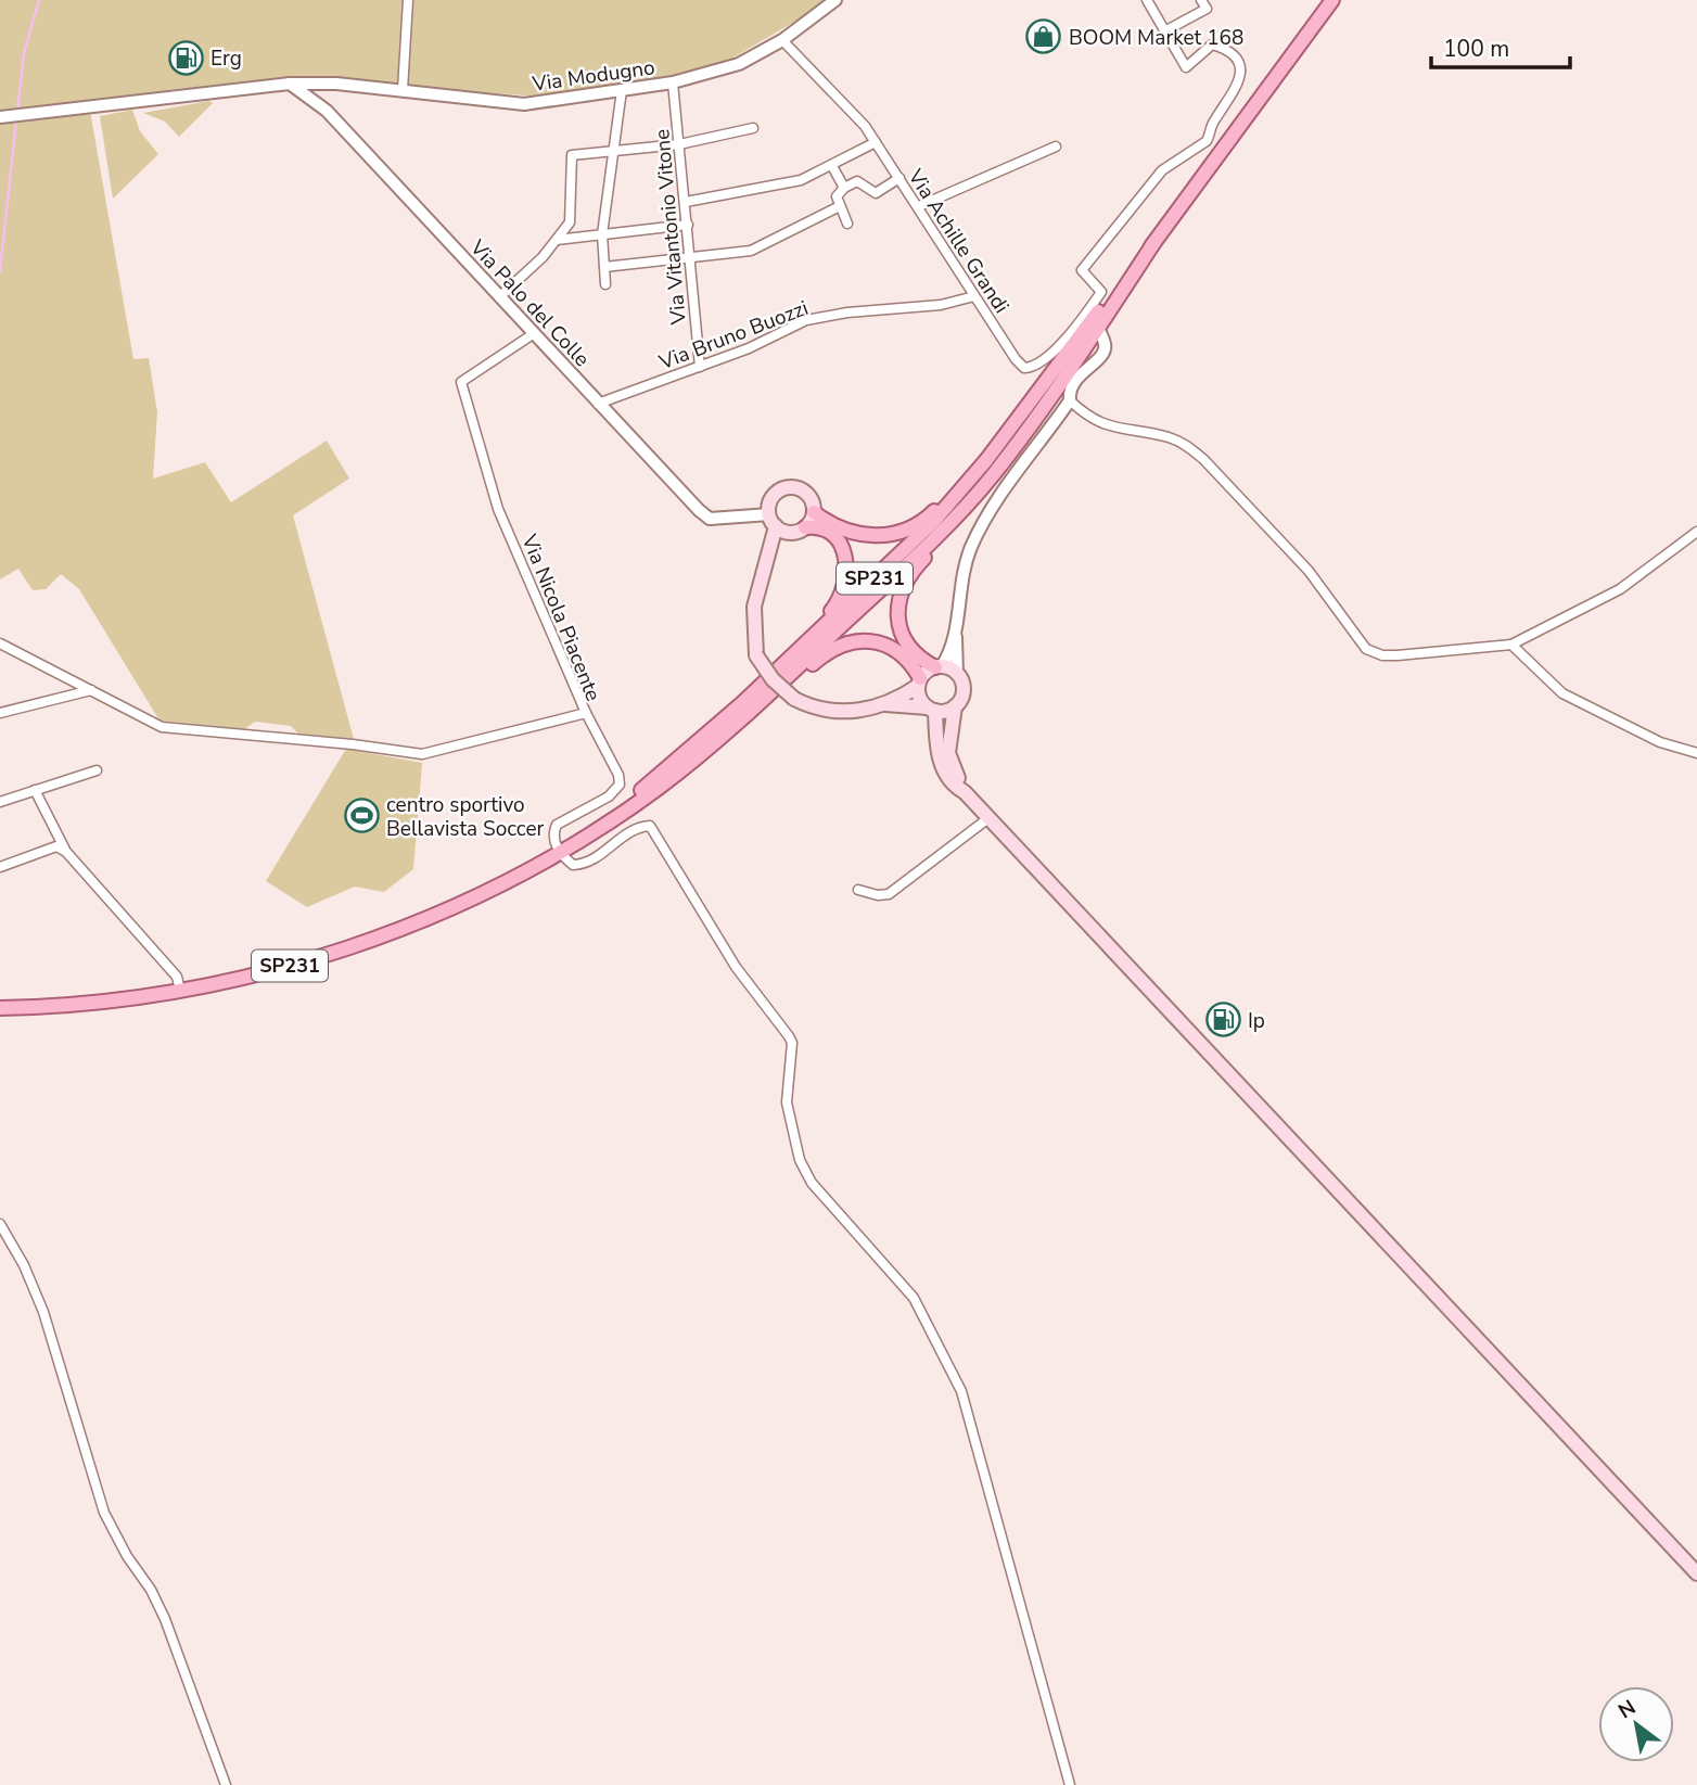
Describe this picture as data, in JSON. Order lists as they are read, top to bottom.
{
  "streets": {
    "main road": ["SP231"],
    "street": [
      "Via Modugno",
      "Via Vitantonio Vitone",
      "Via Achille Grandi",
      "Via Palo del Colle",
      "Via Bruno Buozzi",
      "Via Nicola Piacente"
    ]
  },
  "crossings": [
    ["Via Modugno", "Via Vitantonio Vitone"],
    ["Via Modugno", "Via Achille Grandi"],
    ["Via Modugno", "Via Palo del Colle"],
    ["Via Vitantonio Vitone", "Via Bruno Buozzi"],
    ["Via Achille Grandi", "Via Bruno Buozzi"],
    ["Via Palo del Colle", "Via Bruno Buozzi"],
    ["Via Palo del Colle", "Via Nicola Piacente"]
  ],
  "places": {
    "shop": ["BOOM Market 168"],
    "fuel station": ["Erg", "Ip"],
    "sports": ["centro sportivo Bellavista Soccer"]
  },
  "scale_bar": "100 m",
  "north": "top left"
}
